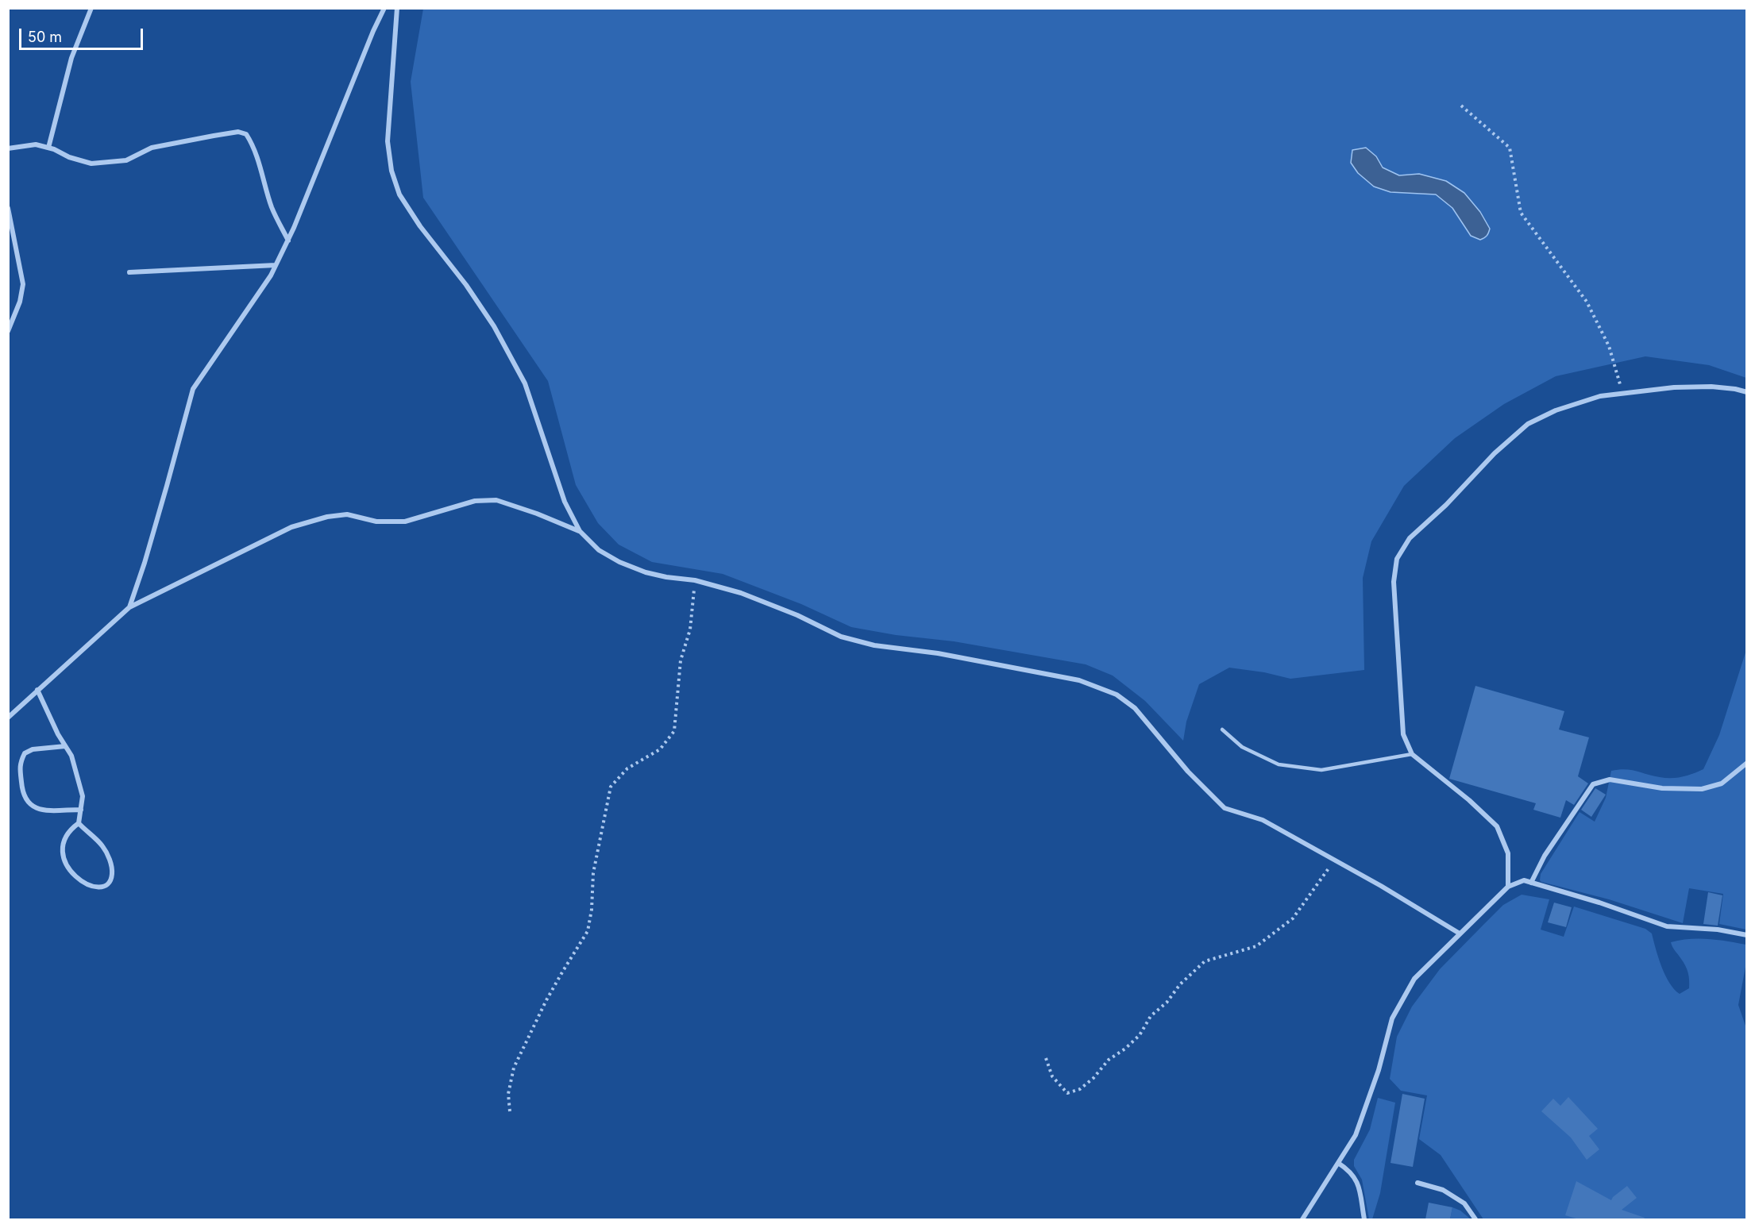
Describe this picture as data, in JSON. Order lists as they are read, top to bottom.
{
  "scale_bar": "50 m"
}
